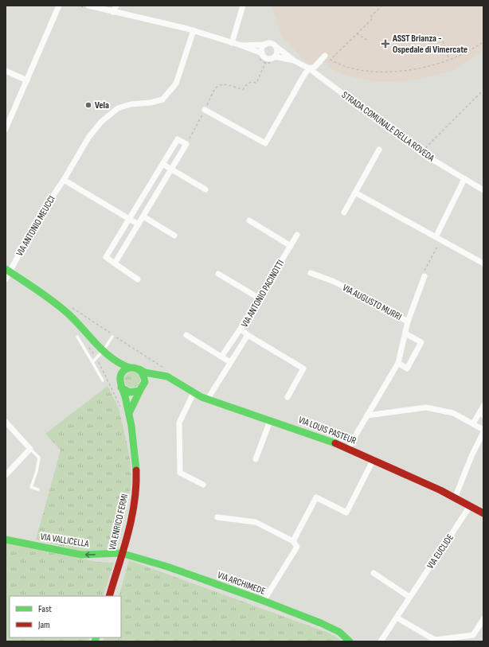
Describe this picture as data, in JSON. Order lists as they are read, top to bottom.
{
  "streets": {
    "street": [
      "STRADA COMUNALE DELLA ROVEDA",
      "VIA ANTONIO MEUCCI",
      "VIA ANTONIO PACINOTTI",
      "VIA AUGUSTO MURRI",
      "VIA LOUIS PASTEUR",
      "VIA ENRICO FERMI",
      "VIA VALLICELLA",
      "VIA EUCLIDE",
      "VIA ARCHIMEDE"
    ]
  },
  "crossings": [
    ["VIA ANTONIO PACINOTTI", "VIA LOUIS PASTEUR"],
    ["VIA AUGUSTO MURRI", "VIA LOUIS PASTEUR"],
    ["VIA LOUIS PASTEUR", "VIA ENRICO FERMI"],
    ["VIA LOUIS PASTEUR", "VIA EUCLIDE"],
    ["VIA ENRICO FERMI", "VIA VALLICELLA"],
    ["VIA ENRICO FERMI", "VIA ARCHIMEDE"],
    ["VIA VALLICELLA", "VIA ARCHIMEDE"]
  ],
  "one_way": ["VIA VALLICELLA"],
  "places": {
    "health": ["ASST Brianza - Ospedale di Vimercate"],
    "other": ["Vela"]
  },
  "legend": ["Fast", "Jam"]
}
